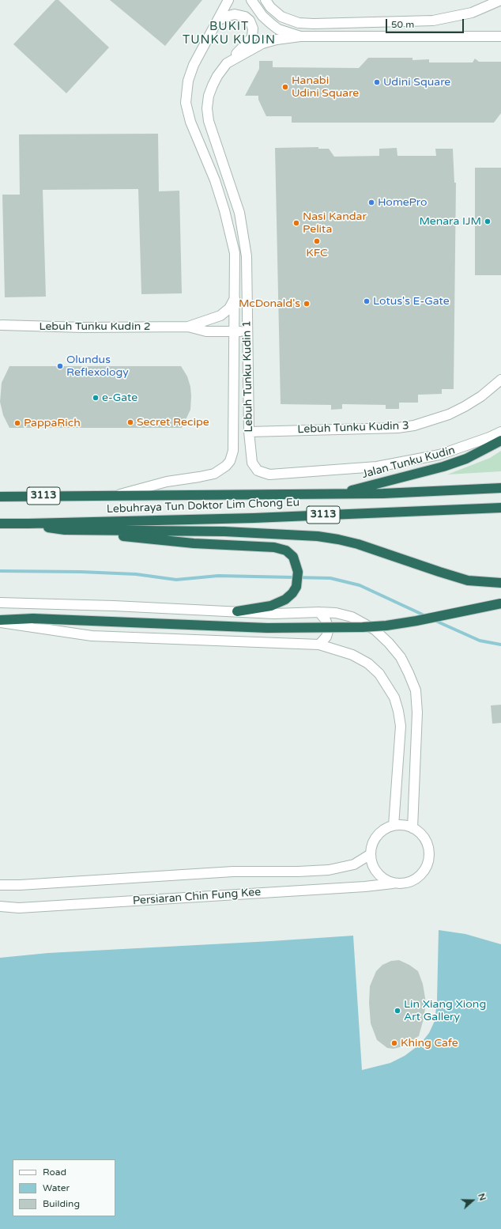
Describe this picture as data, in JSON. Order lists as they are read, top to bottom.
{
  "streets": {
    "highway": ["Jalan Tunku Kudin", "3113", "Lebuhraya Tun Doktor Lim Chong Eu"],
    "street": [
      "Lebuh Tunku Kudin 2",
      "Lebuh Tunku Kudin 1",
      "Lebuh Tunku Kudin 3",
      "Persiaran Chin Fung Kee"
    ]
  },
  "crossings": [
    ["Lebuh Tunku Kudin 2", "Lebuh Tunku Kudin 1"],
    ["Lebuh Tunku Kudin 1", "Lebuh Tunku Kudin 3"],
    ["Lebuh Tunku Kudin 1", "Lebuhraya Tun Doktor Lim Chong Eu"],
    ["Jalan Tunku Kudin", "Lebuhraya Tun Doktor Lim Chong Eu"]
  ],
  "districts": ["BUKIT TUNKU KUDIN"],
  "places": [
    "Udini Square",
    "Hanabi Udini Square",
    "HomePro",
    "Menara IJM",
    "Nasi Kandar Pelita",
    "KFC",
    "Lotus's E-Gate",
    "McDonald's",
    "Olundus Reflexology",
    "e-Gate",
    "Secret Recipe",
    "PappaRich",
    "Lin Xiang Xiong Art Gallery",
    "Khing Cafe"
  ],
  "legend": ["Road", "Water", "Building"],
  "scale_bar": "50 m",
  "north": "right"
}
